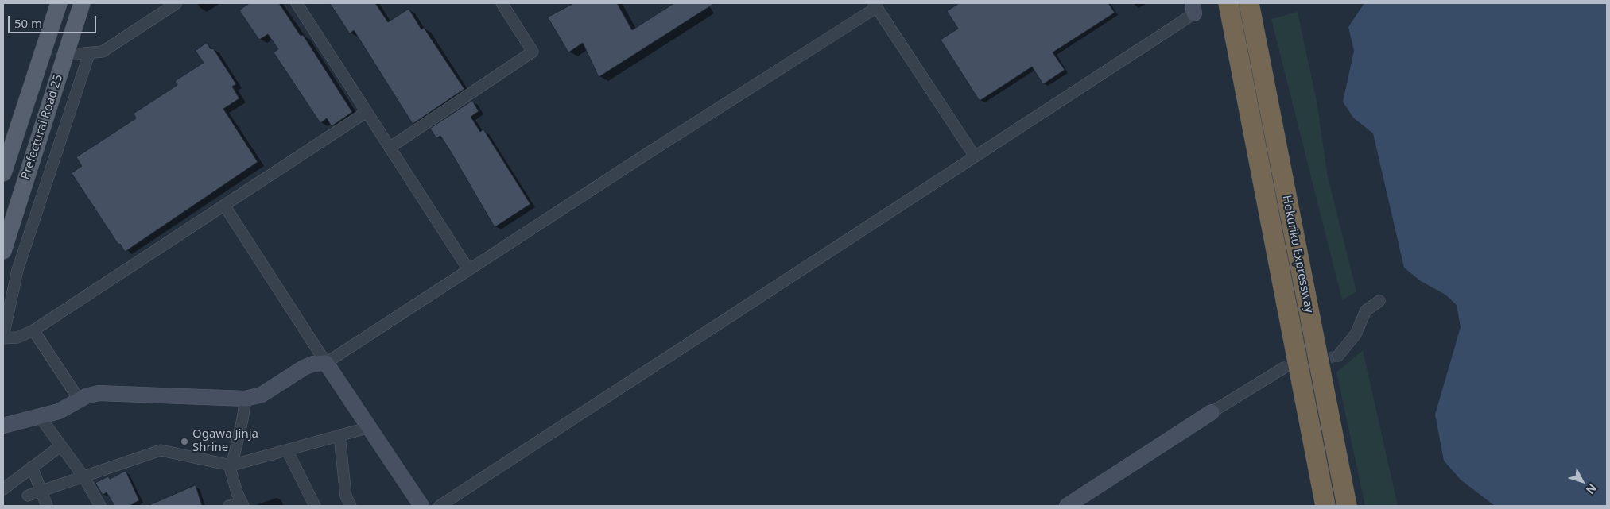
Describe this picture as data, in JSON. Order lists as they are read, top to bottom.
{
  "streets": {
    "highway": ["Hokuriku Expressway"],
    "main road": ["Prefectural Road 25"]
  },
  "places": ["Ogawa Jinja Shrine"],
  "scale_bar": "50 m",
  "north": "bottom right"
}
